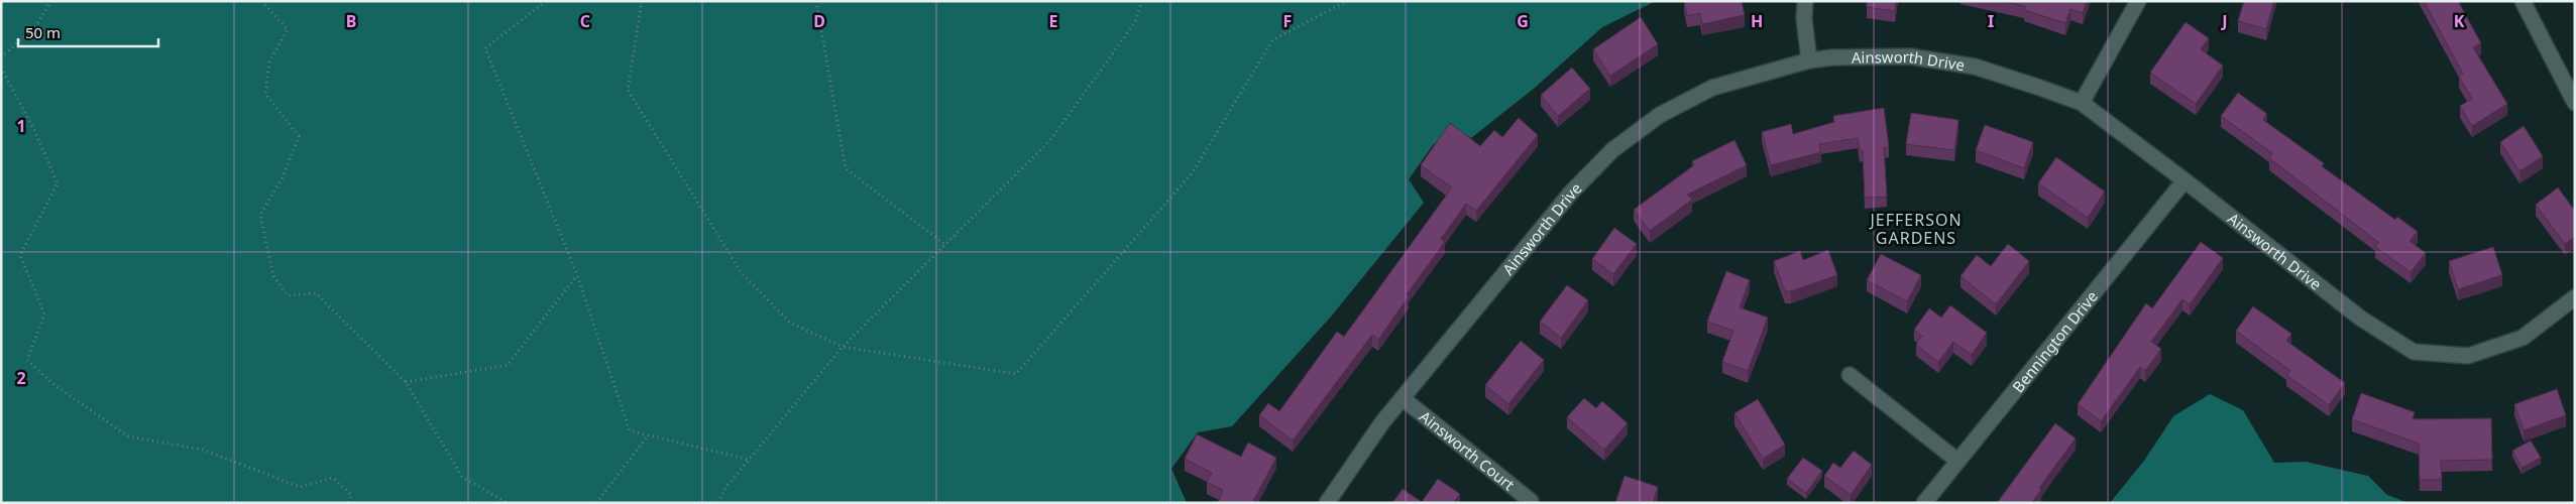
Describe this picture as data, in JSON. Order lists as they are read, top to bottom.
{
  "streets": {
    "street": ["Ainsworth Drive", "Bennington Drive", "Ainsworth Court"]
  },
  "crossings": [
    ["Ainsworth Drive", "Bennington Drive"],
    ["Ainsworth Drive", "Ainsworth Court"]
  ],
  "districts": ["JEFFERSON GARDENS"],
  "scale_bar": "50 m",
  "grid": {
    "columns": [
      "B",
      "C",
      "D",
      "E",
      "F",
      "G",
      "H",
      "I",
      "J",
      "K"
    ],
    "rows": ["1", "2"]
  }
}
